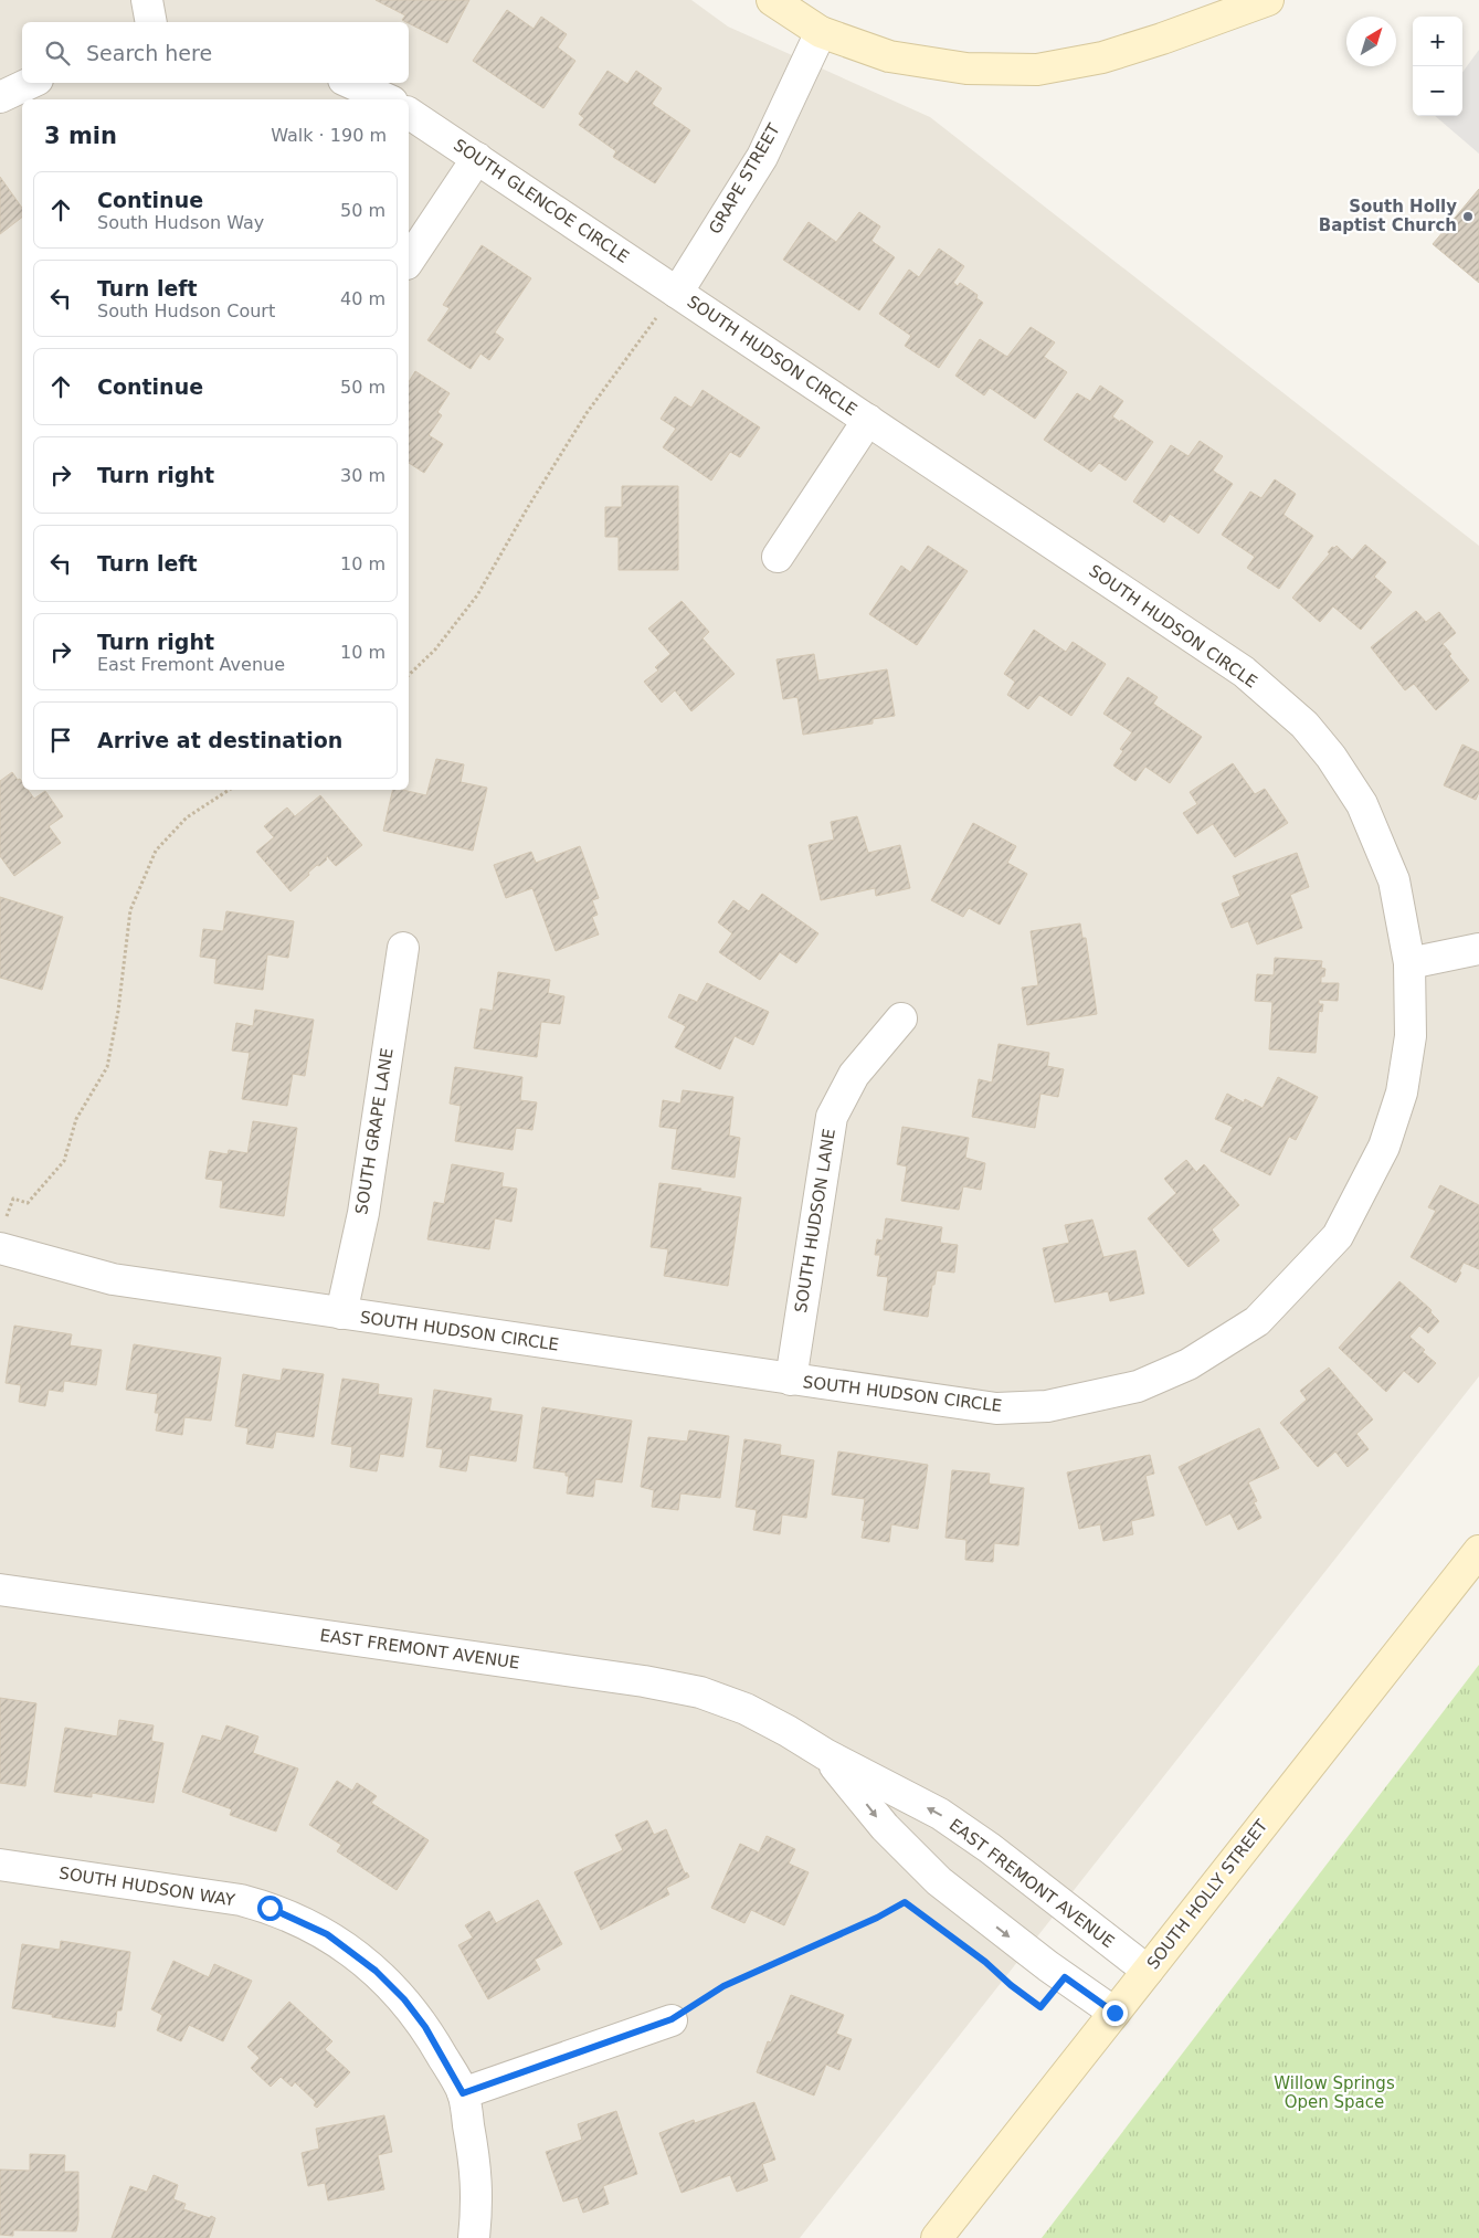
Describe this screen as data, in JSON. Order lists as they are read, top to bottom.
{
  "streets": {
    "main road": ["SOUTH HOLLY STREET"],
    "street": [
      "GRAPE STREET",
      "SOUTH GLENCOE CIRCLE",
      "SOUTH HUDSON CIRCLE",
      "SOUTH GRAPE LANE",
      "SOUTH HUDSON LANE",
      "EAST FREMONT AVENUE",
      "SOUTH HUDSON WAY"
    ]
  },
  "crossings": [
    ["GRAPE STREET", "SOUTH GLENCOE CIRCLE"],
    ["GRAPE STREET", "SOUTH HUDSON CIRCLE"],
    ["SOUTH GLENCOE CIRCLE", "SOUTH HUDSON CIRCLE"],
    ["SOUTH HUDSON CIRCLE", "SOUTH GRAPE LANE"],
    ["SOUTH HUDSON CIRCLE", "SOUTH HUDSON LANE"],
    ["EAST FREMONT AVENUE", "SOUTH HOLLY STREET"]
  ],
  "parks": ["Willow Springs Open Space"],
  "places": ["South Holly Baptist Church"],
  "north": "top right",
  "page": {
    "map_buttons": ["+", "−"],
    "search": "Search here",
    "heading": ["3 min", "Walk · 190 m"],
    "list": [
      ["Continue", "South Hudson Way", "50 m"],
      ["Turn left", "South Hudson Court", "40 m"],
      ["Continue", "50 m"],
      ["Turn right", "30 m"],
      ["Turn left", "10 m"],
      ["Turn right", "East Fremont Avenue", "10 m"],
      "Arrive at destination"
    ]
  }
}
